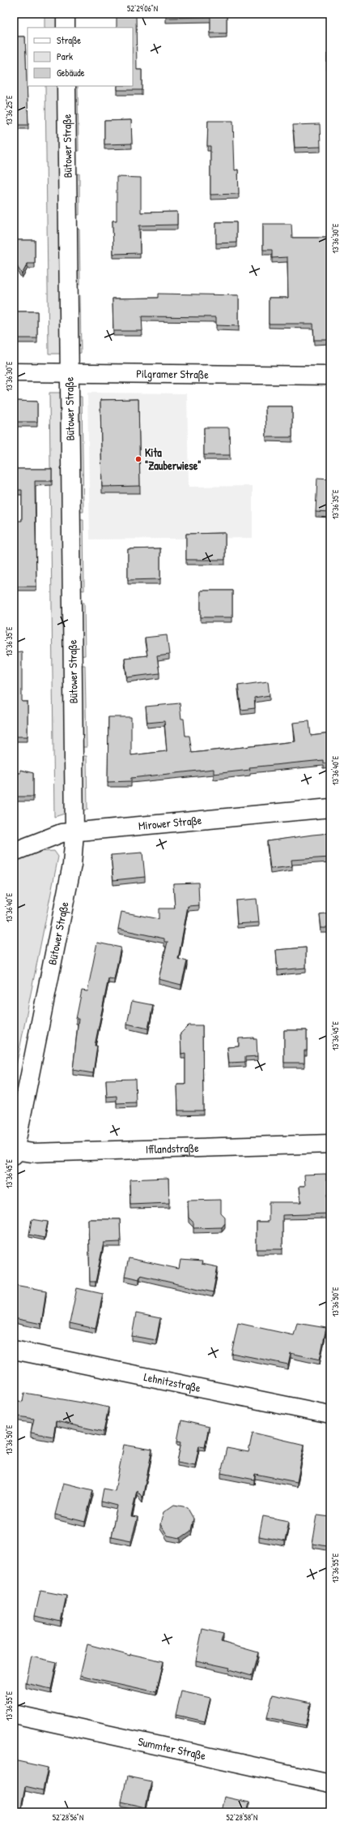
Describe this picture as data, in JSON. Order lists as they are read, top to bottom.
{
  "streets": {
    "street": [
      "Bütower Straße",
      "Pilgramer Straße",
      "Mirower Straße",
      "Ifflandstraße",
      "Lehnitzstraße",
      "Summter Straße"
    ]
  },
  "crossings": [
    ["Bütower Straße", "Pilgramer Straße"],
    ["Bütower Straße", "Mirower Straße"],
    ["Bütower Straße", "Ifflandstraße"]
  ],
  "places": ["Kita \"Zauberwiese\""],
  "legend": ["Straße", "Park", "Gebäude"],
  "coordinates": [
    "52°29'06\"N",
    "13°36'25\"E",
    "13°36'30\"E",
    "13°36'35\"E",
    "13°36'40\"E",
    "13°36'45\"E",
    "13°36'50\"E",
    "13°36'55\"E",
    "52°28'56\"N",
    "52°28'58\"N"
  ]
}
